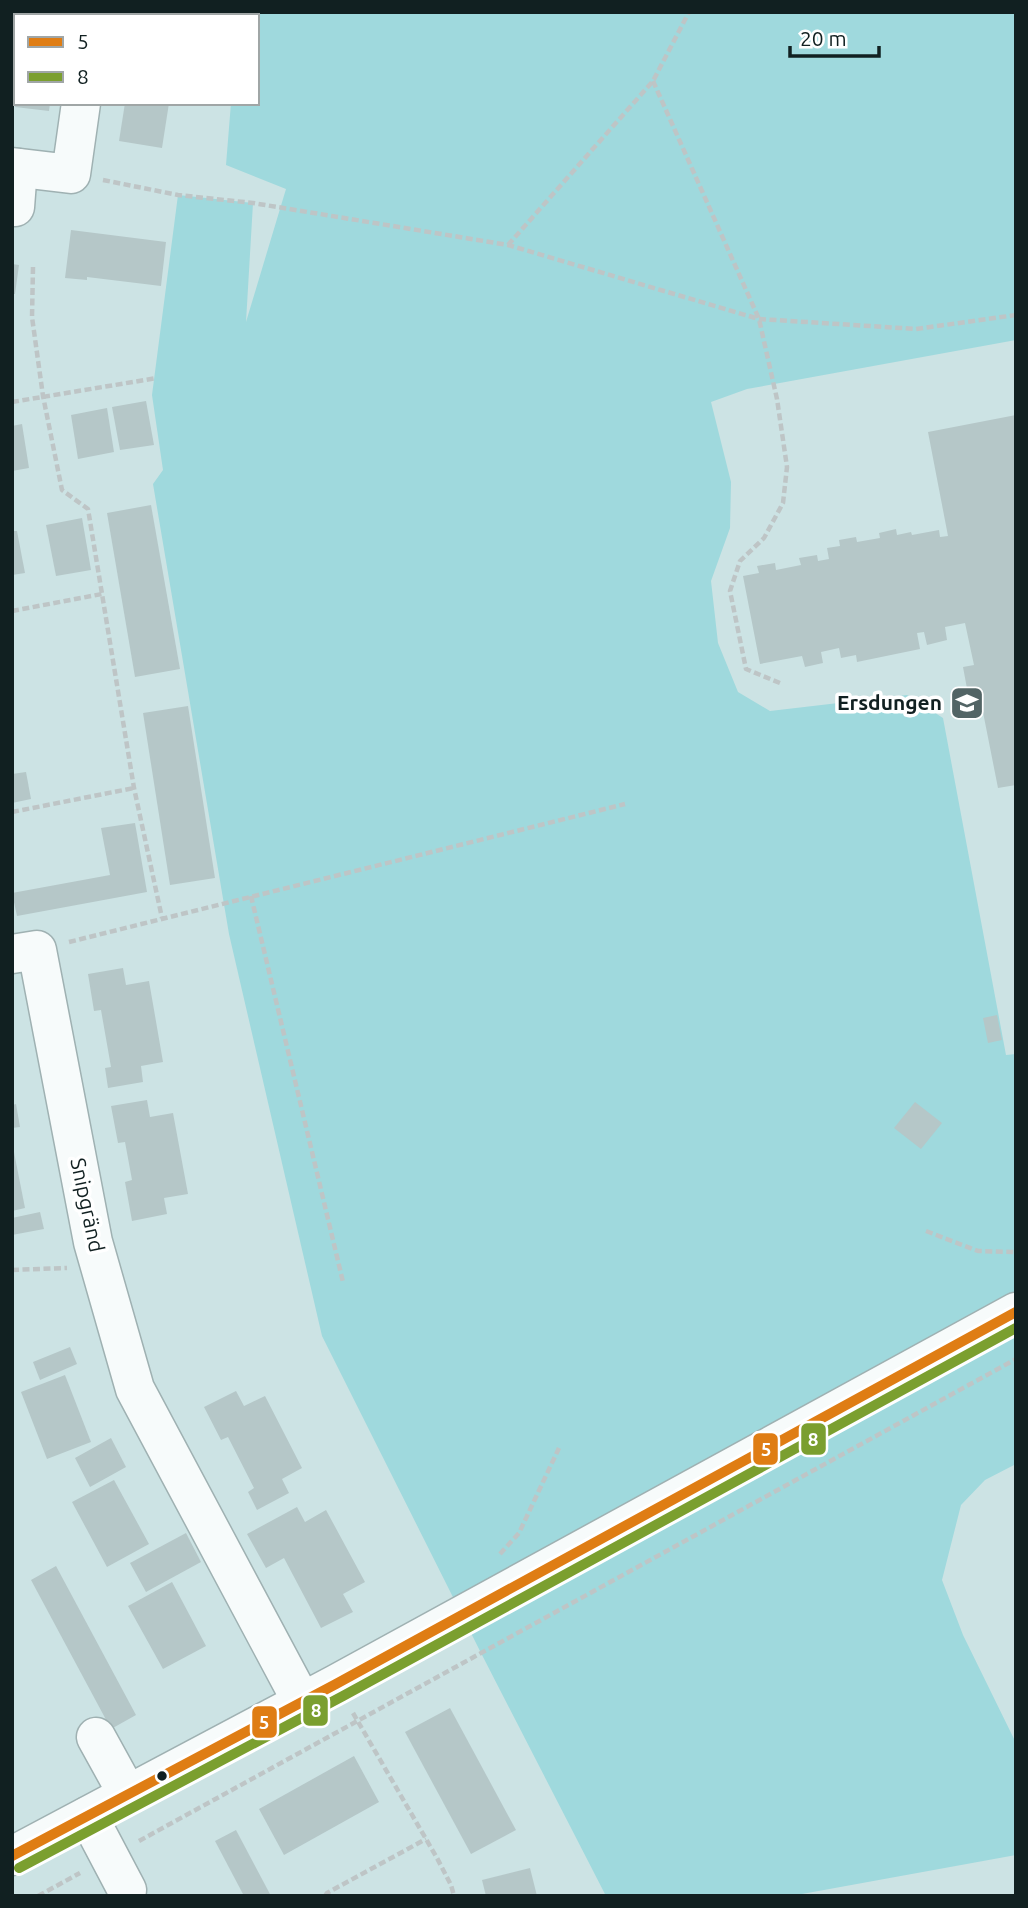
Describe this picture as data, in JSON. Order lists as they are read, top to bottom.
{
  "streets": {
    "street": ["Snipgränd"]
  },
  "places": {
    "school or university": ["Ersdungen"]
  },
  "lines": ["transit line 5", "transit line 8"],
  "legend": ["5", "8"],
  "scale_bar": "20 m"
}
